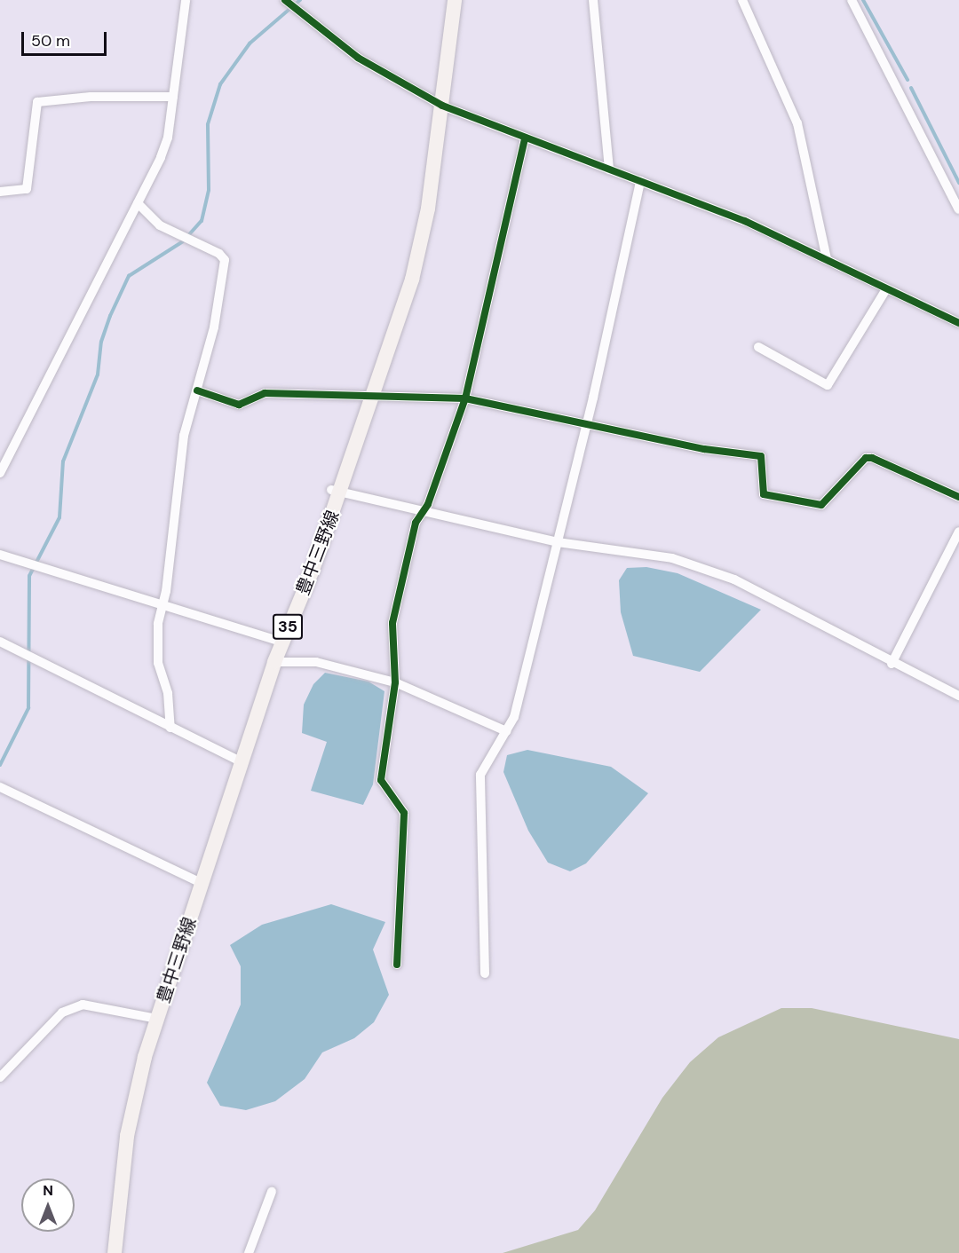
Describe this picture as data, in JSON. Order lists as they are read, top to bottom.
{
  "streets": {
    "main road": ["豊中三野線", "35"]
  },
  "scale_bar": "50 m",
  "north": "top"
}
